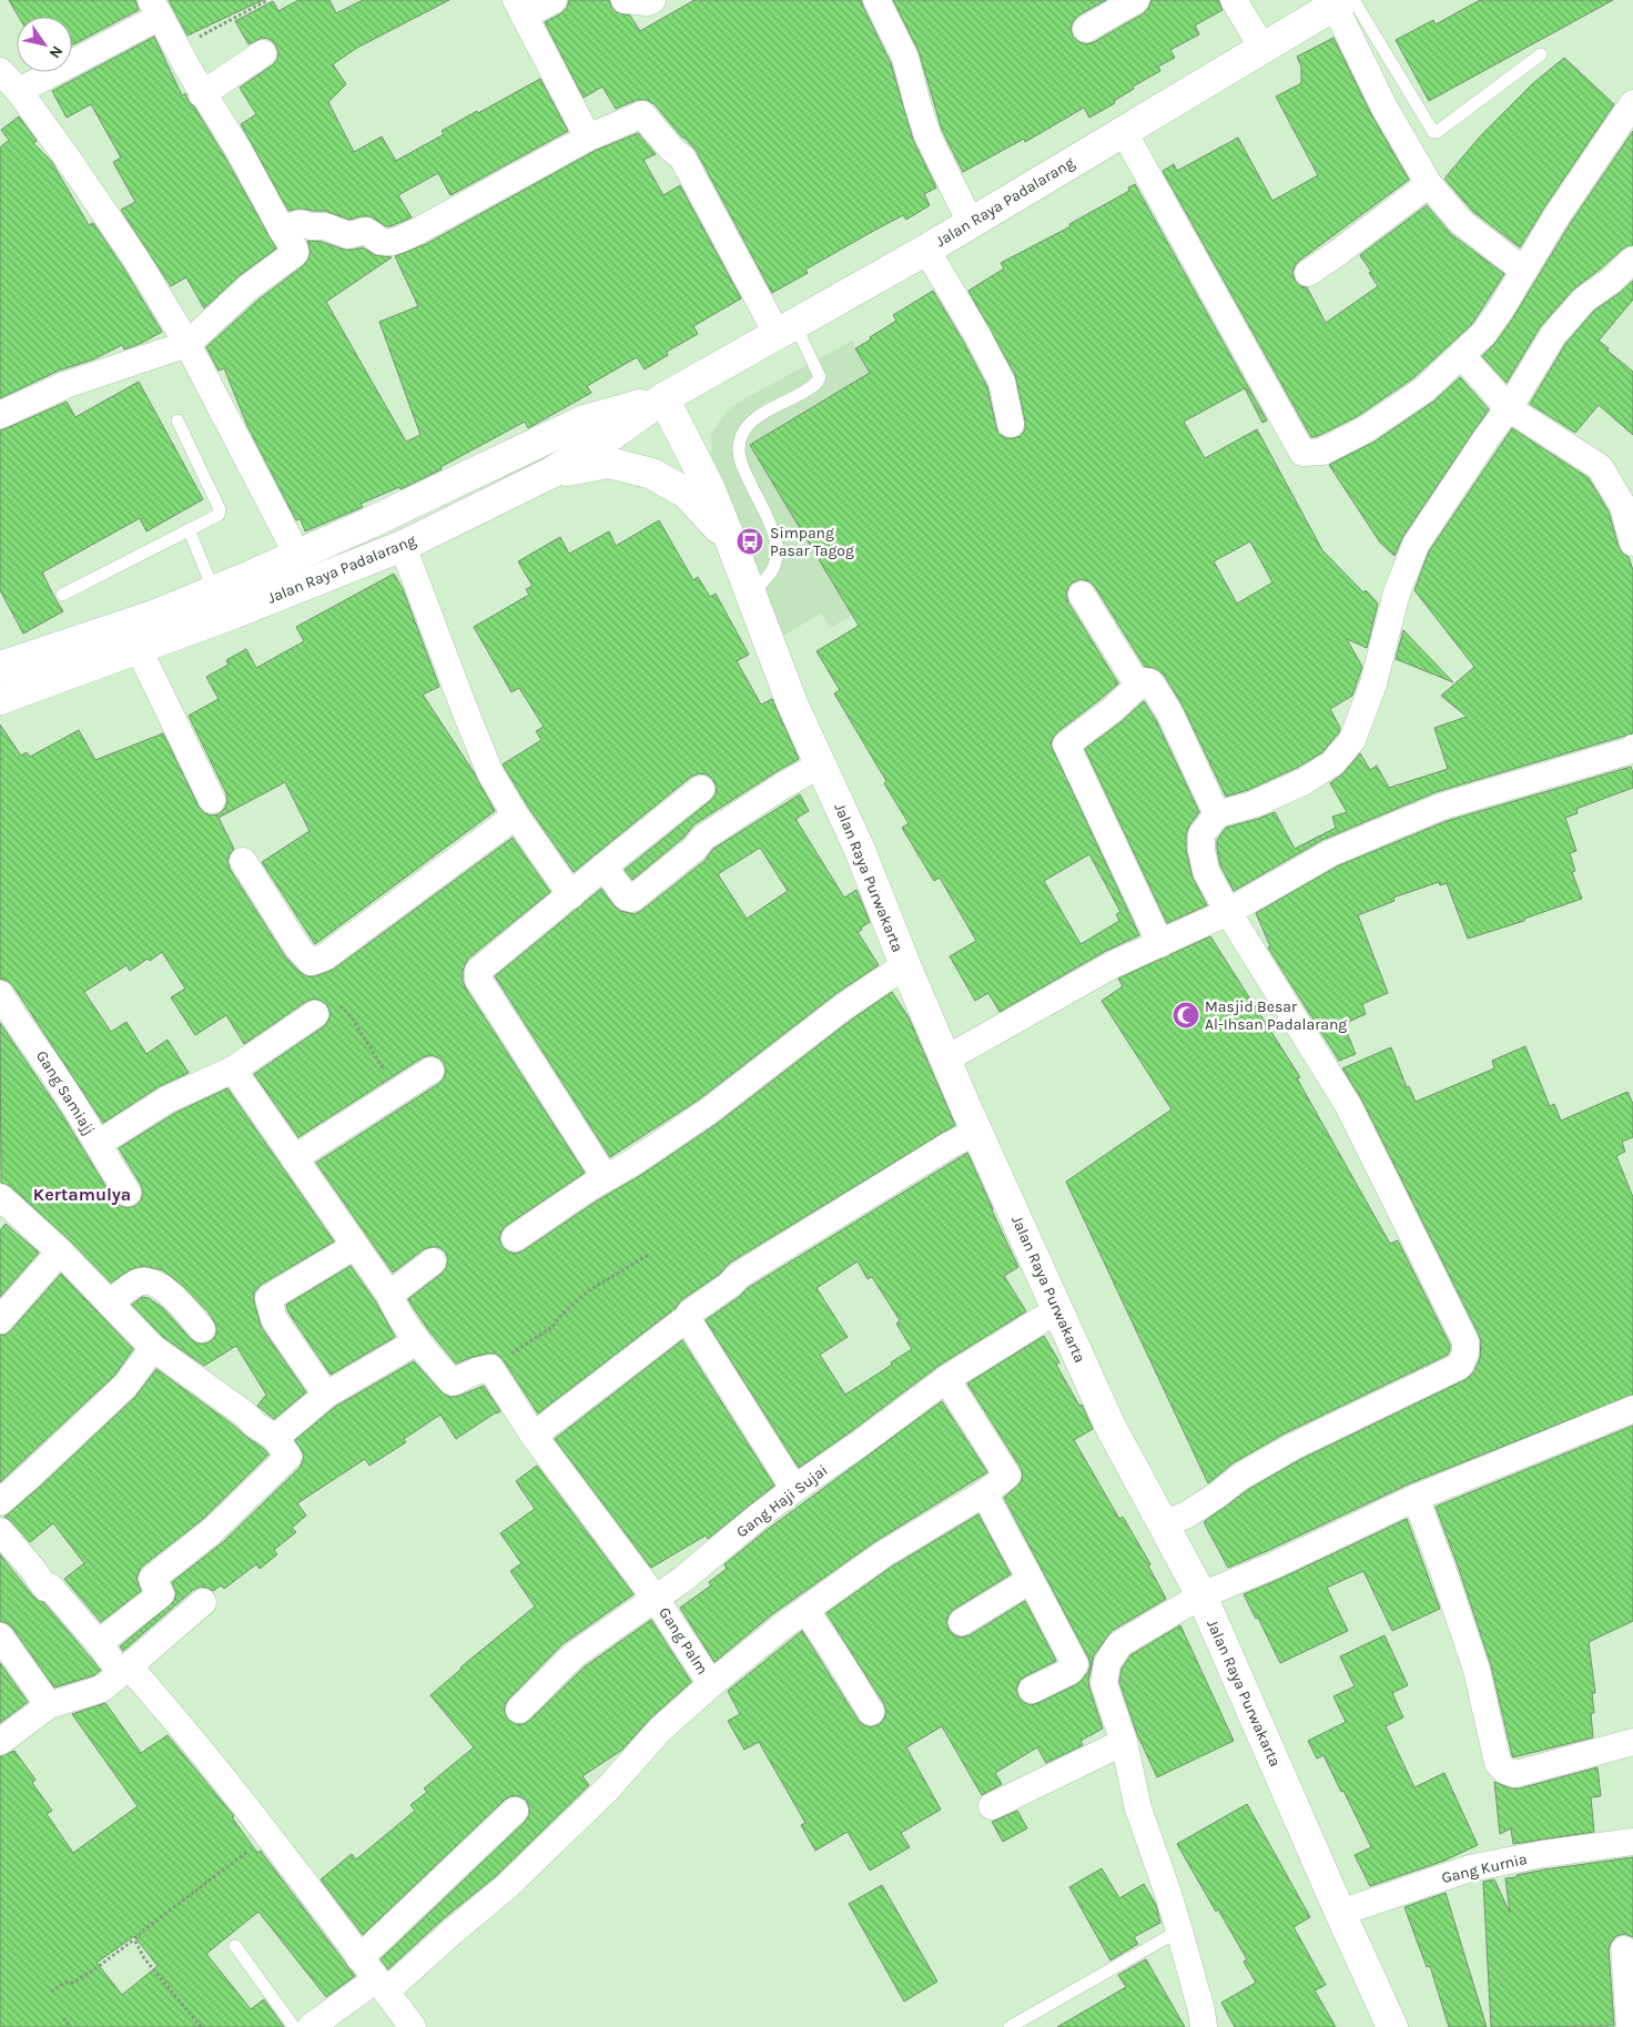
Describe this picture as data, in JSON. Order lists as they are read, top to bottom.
{
  "streets": {
    "highway": ["Jalan Raya Padalarang", "Jalan Raya Purwakarta"],
    "street": [
      "Gang Samiajj",
      "Gang Haji Sujai",
      "Gang Palm",
      "Gang Kurnia"
    ]
  },
  "crossings": [
    ["Jalan Raya Padalarang", "Jalan Raya Purwakarta"],
    ["Jalan Raya Purwakarta", "Gang Haji Sujai"],
    ["Jalan Raya Purwakarta", "Gang Kurnia"],
    ["Gang Haji Sujai", "Gang Palm"]
  ],
  "districts": ["Kertamulya"],
  "places": {
    "bus stop": ["Simpang Pasar Tagog"],
    "mosque": ["Masjid Besar Al-Ihsan Padalarang"]
  },
  "north": "bottom right"
}
